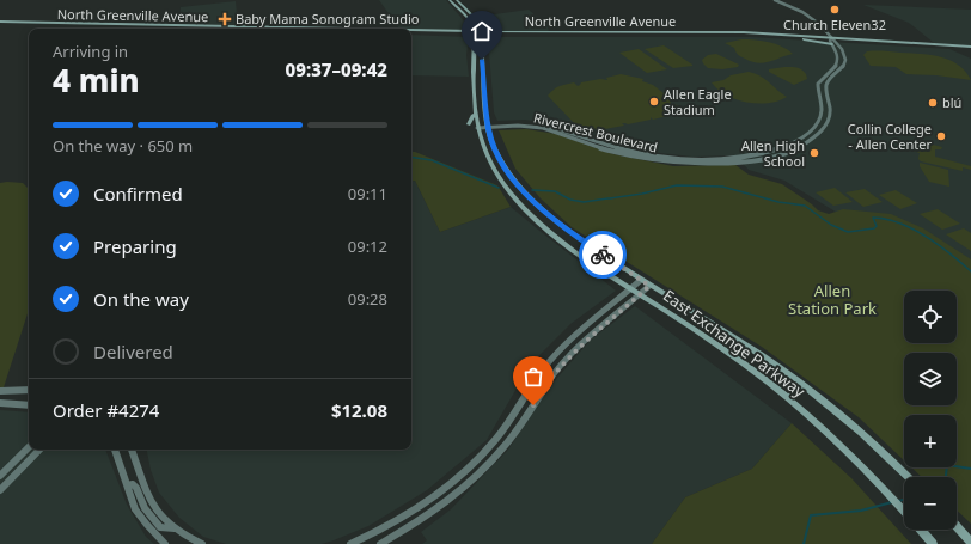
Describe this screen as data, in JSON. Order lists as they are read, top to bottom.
{
  "streets": {
    "main road": ["North Greenville Avenue", "East Exchange Parkway"],
    "street": ["Rivercrest Boulevard"]
  },
  "crossings": [
    ["North Greenville Avenue", "Rivercrest Boulevard"],
    ["North Greenville Avenue", "East Exchange Parkway"],
    ["Rivercrest Boulevard", "East Exchange Parkway"]
  ],
  "parks": ["Allen Station Park"],
  "places": {
    "other": [
      "Church Eleven32",
      "Allen Eagle Stadium",
      "blú",
      "Collin College - Allen Center",
      "Allen High School"
    ],
    "health": ["Baby Mama Sonogram Studio"]
  },
  "page": {
    "heading": ["4 min", "Arriving in", "09:37–09:42"],
    "panel": ["Order #4274", "$12.08"],
    "bar": "On the way · 650 m",
    "list": [
      ["Confirmed", "09:11"],
      ["Preparing", "09:12"],
      ["On the way", "09:28"],
      "Delivered"
    ],
    "map_buttons": ["+", "−"]
  }
}
